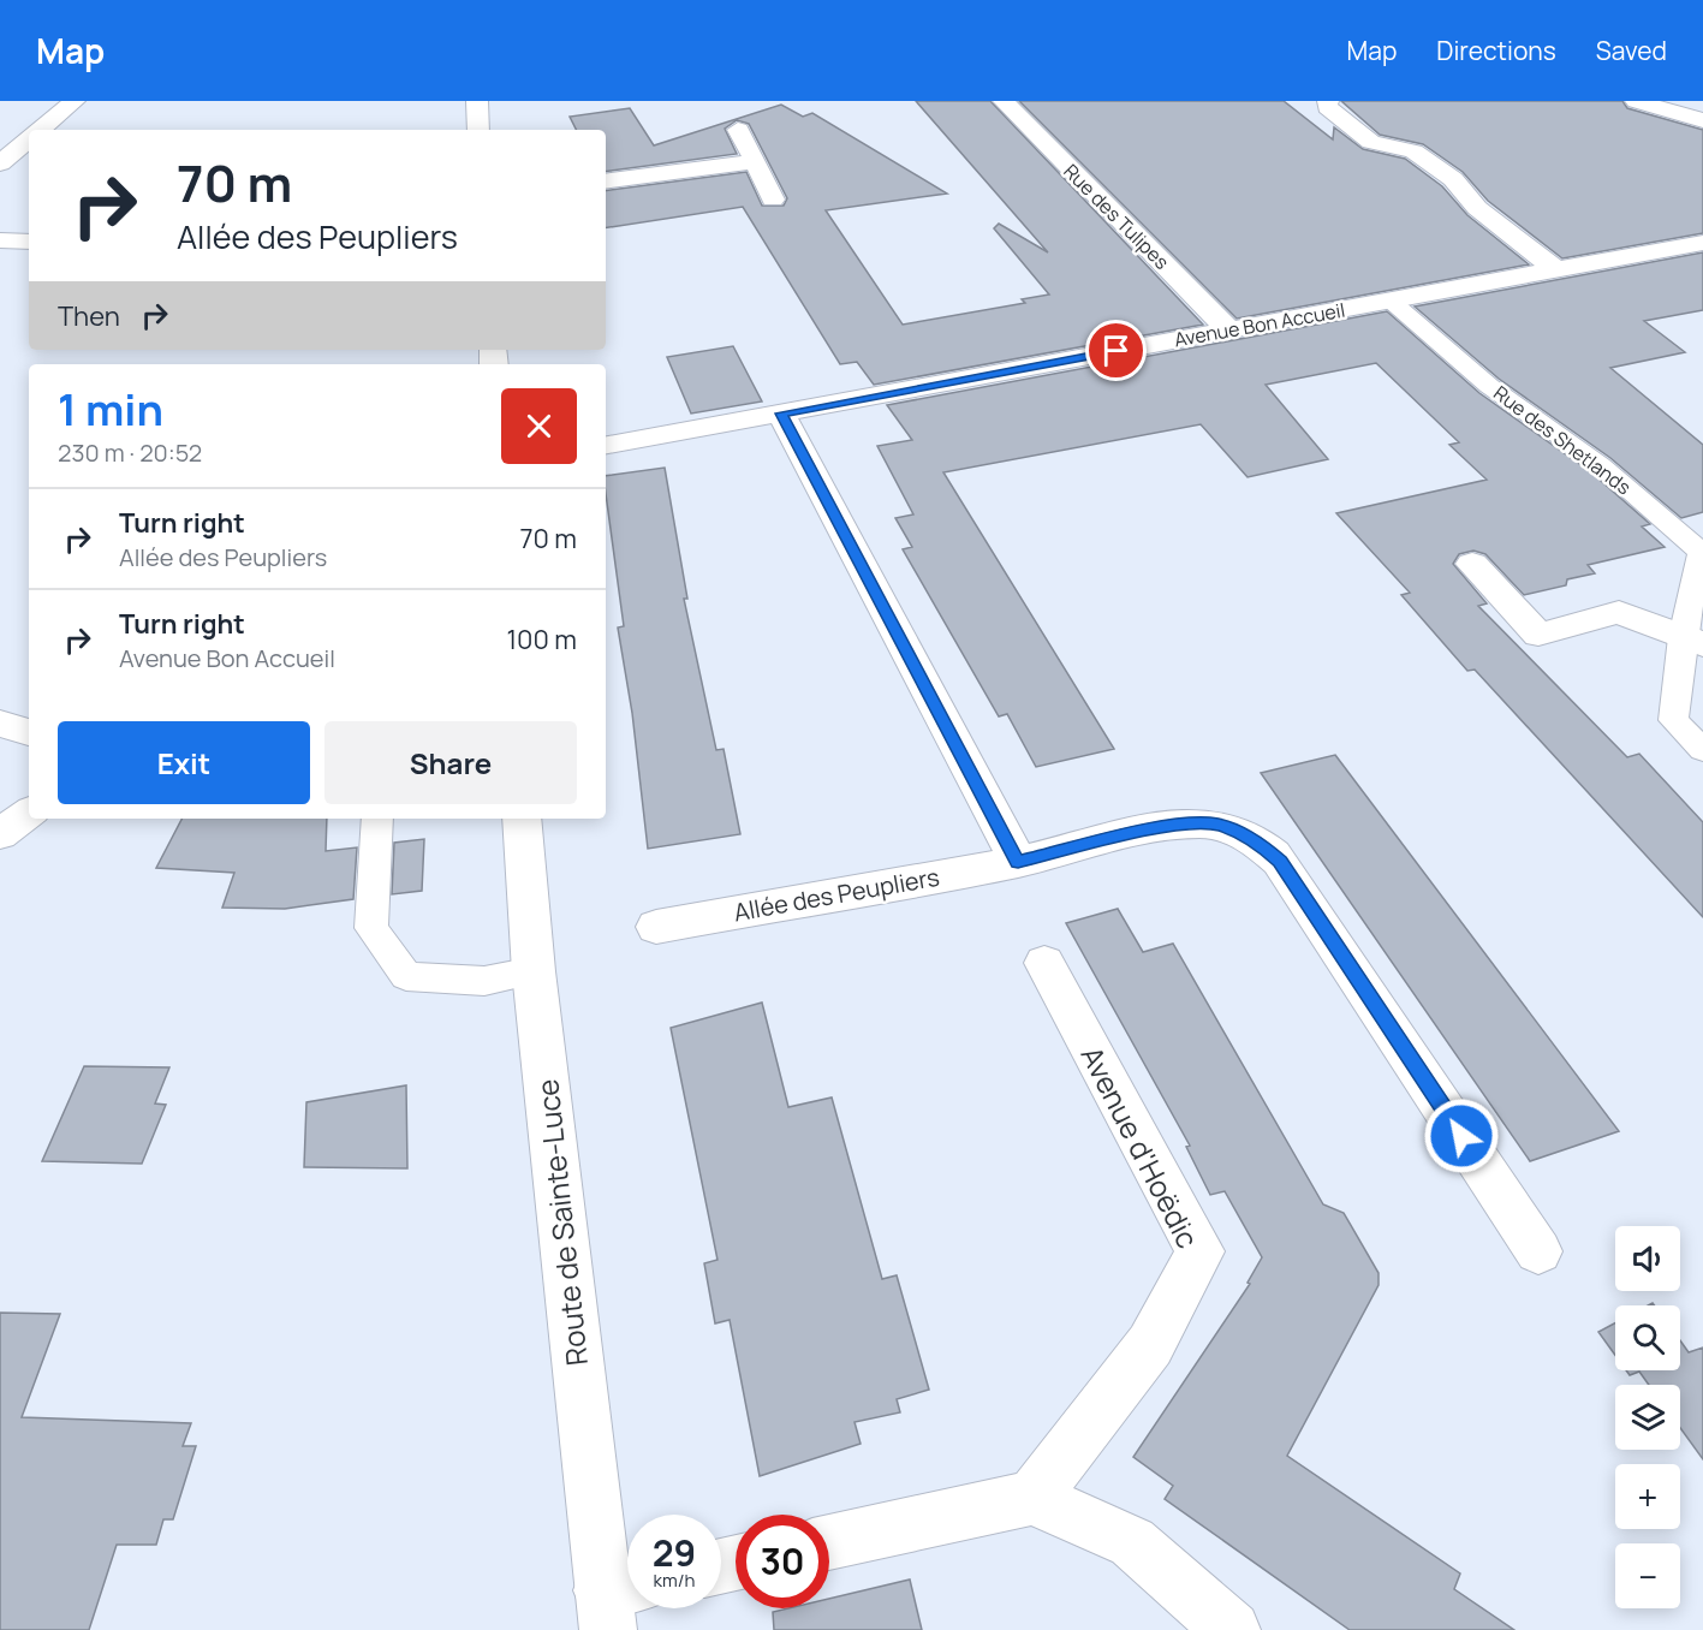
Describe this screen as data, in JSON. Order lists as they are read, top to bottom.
{
  "streets": {
    "street": [
      "Rue des Tulipes",
      "Avenue Bon Accueil",
      "Allée des Peupliers",
      "Avenue d'Hoëdic",
      "Route de Sainte-Luce"
    ],
    "lane": ["Rue des Shetlands"]
  },
  "crossings": [
    ["Rue des Tulipes", "Avenue Bon Accueil"],
    ["Avenue Bon Accueil", "Rue des Shetlands"]
  ],
  "page": {
    "header": "Map",
    "nav": ["Map", "Directions", "Saved"],
    "turn": ["70 m", "Allée des Peupliers"],
    "then": "Then",
    "heading": ["1 min", "230 m · 20:52"],
    "list": [
      {
        "name": "Turn right",
        "note": "Allée des Peupliers",
        "value": "70 m"
      },
      {
        "name": "Turn right",
        "note": "Avenue Bon Accueil",
        "value": "100 m"
      }
    ],
    "buttons": ["Exit", "Share"],
    "map_buttons": ["+", "−"],
    "speed": "29 km/h",
    "limit": "30"
  }
}
